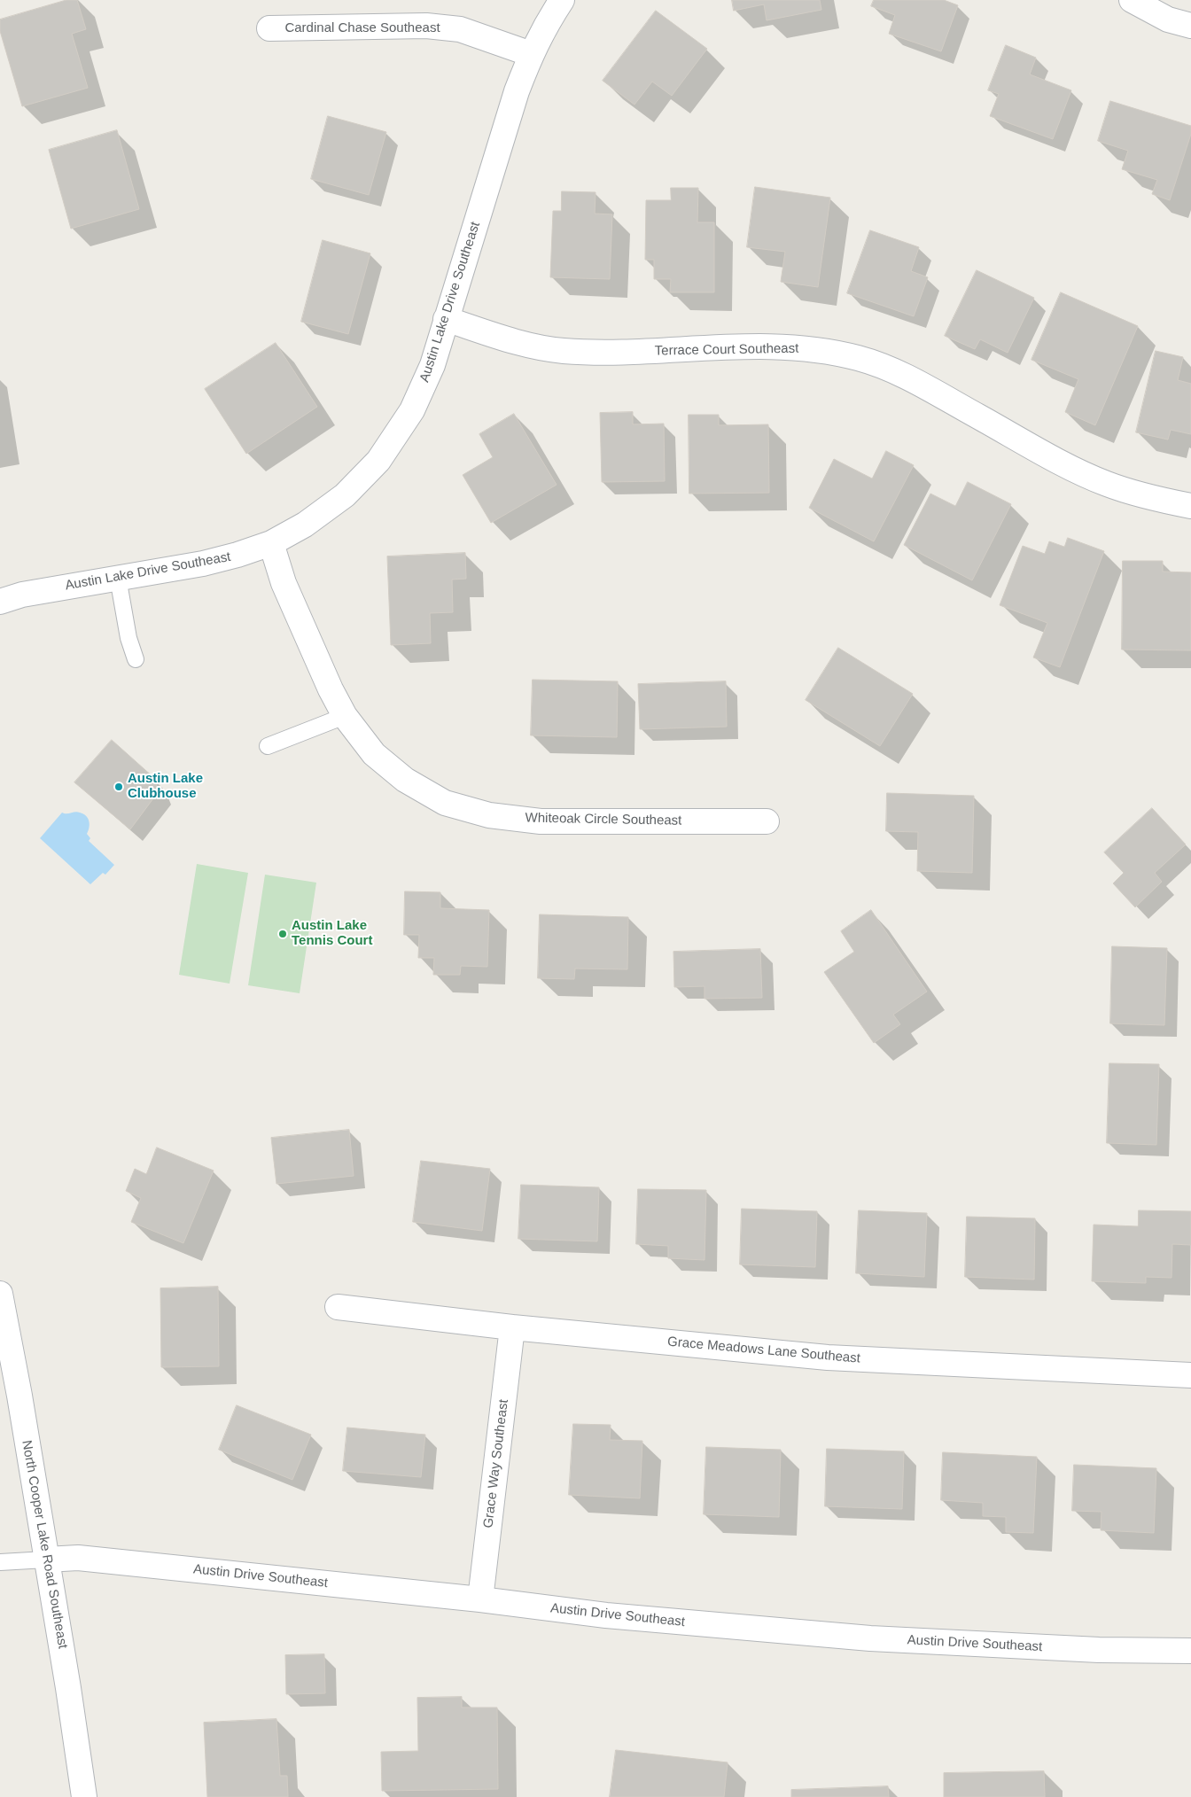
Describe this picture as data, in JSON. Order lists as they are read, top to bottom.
{
  "streets": {
    "street": [
      "Cardinal Chase Southeast",
      "Austin Lake Drive Southeast",
      "Terrace Court Southeast",
      "Whiteoak Circle Southeast",
      "Grace Meadows Lane Southeast",
      "Grace Way Southeast",
      "North Cooper Lake Road Southeast",
      "Austin Drive Southeast"
    ]
  },
  "crossings": [
    ["Cardinal Chase Southeast", "Austin Lake Drive Southeast"],
    ["Austin Lake Drive Southeast", "Terrace Court Southeast"],
    ["Austin Lake Drive Southeast", "Whiteoak Circle Southeast"],
    ["Grace Meadows Lane Southeast", "Grace Way Southeast"],
    ["Grace Way Southeast", "Austin Drive Southeast"],
    ["North Cooper Lake Road Southeast", "Austin Drive Southeast"]
  ],
  "places": ["Austin Lake Clubhouse", "Austin Lake Tennis Court"]
}
